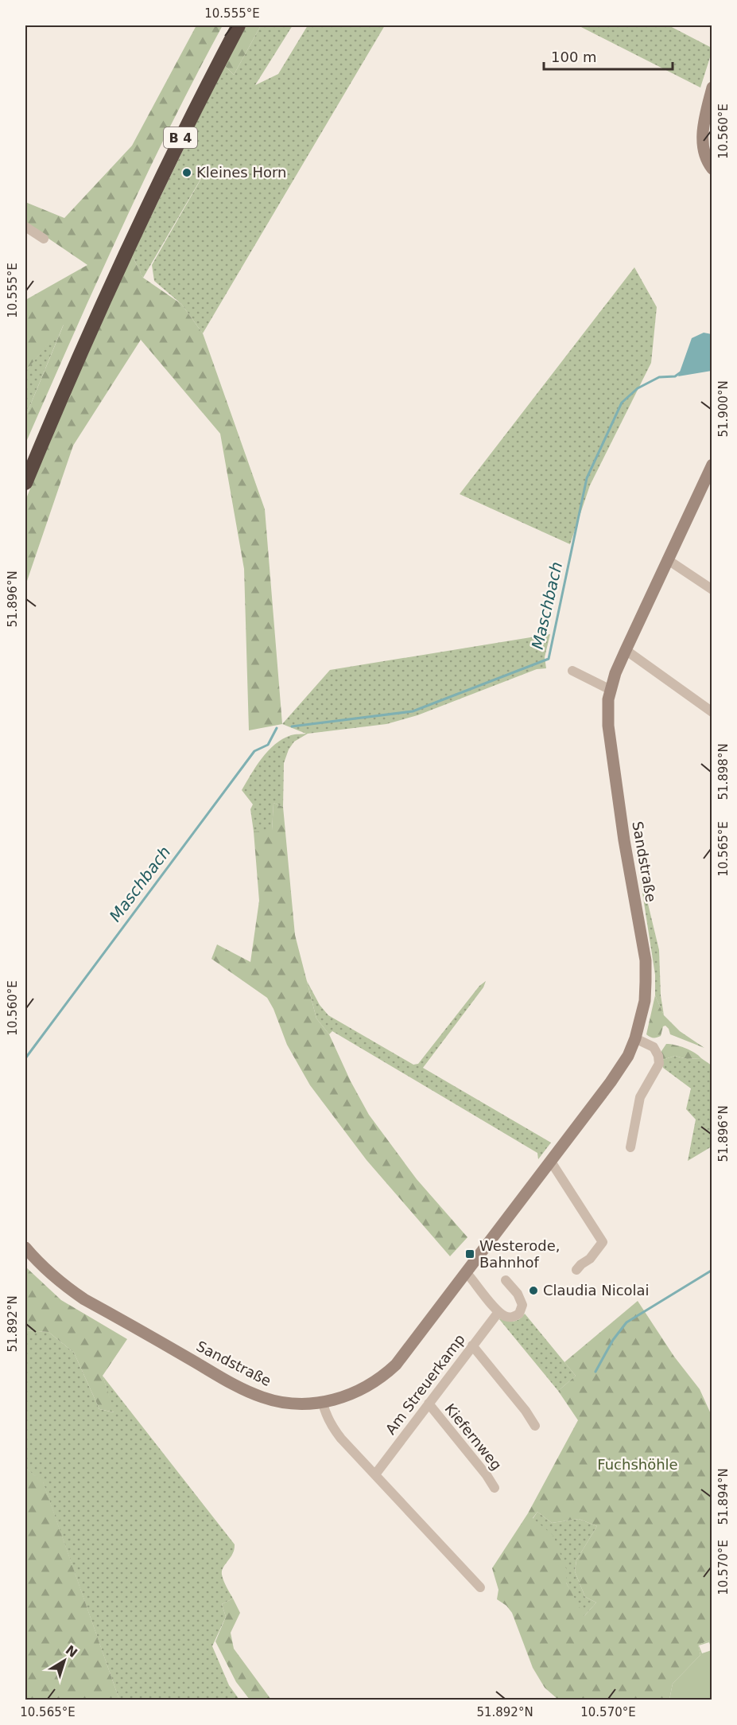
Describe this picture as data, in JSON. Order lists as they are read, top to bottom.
{
  "streets": {
    "highway": ["B 4"],
    "street": ["Sandstraße", "Am Streuerkamp", "Kiefernweg"]
  },
  "crossings": [
    ["Am Streuerkamp", "Kiefernweg"]
  ],
  "water": ["Maschbach"],
  "parks": ["Fuchshöhle"],
  "places": {
    "other": ["Kleines Horn", "Claudia Nicolai"],
    "transit": ["Westerode, Bahnhof"]
  },
  "scale_bar": "100 m",
  "north": "top right",
  "coordinates": [
    "10.555°E",
    "10.560°E",
    "51.900°N",
    "51.896°N",
    "51.898°N",
    "10.565°E",
    "51.892°N",
    "51.894°N",
    "10.570°E"
  ]
}
